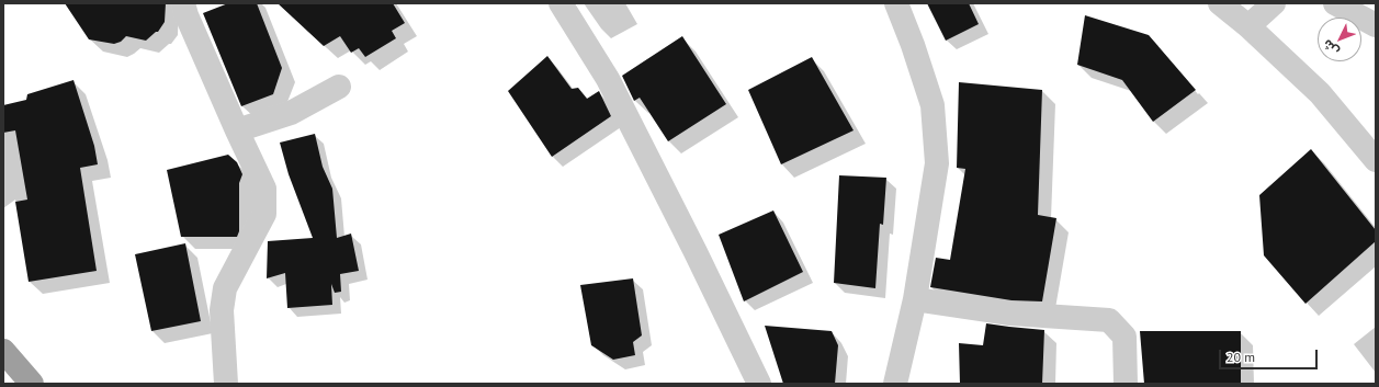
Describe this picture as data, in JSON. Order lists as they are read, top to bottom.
{
  "scale_bar": "20 m",
  "north": "bottom left"
}
